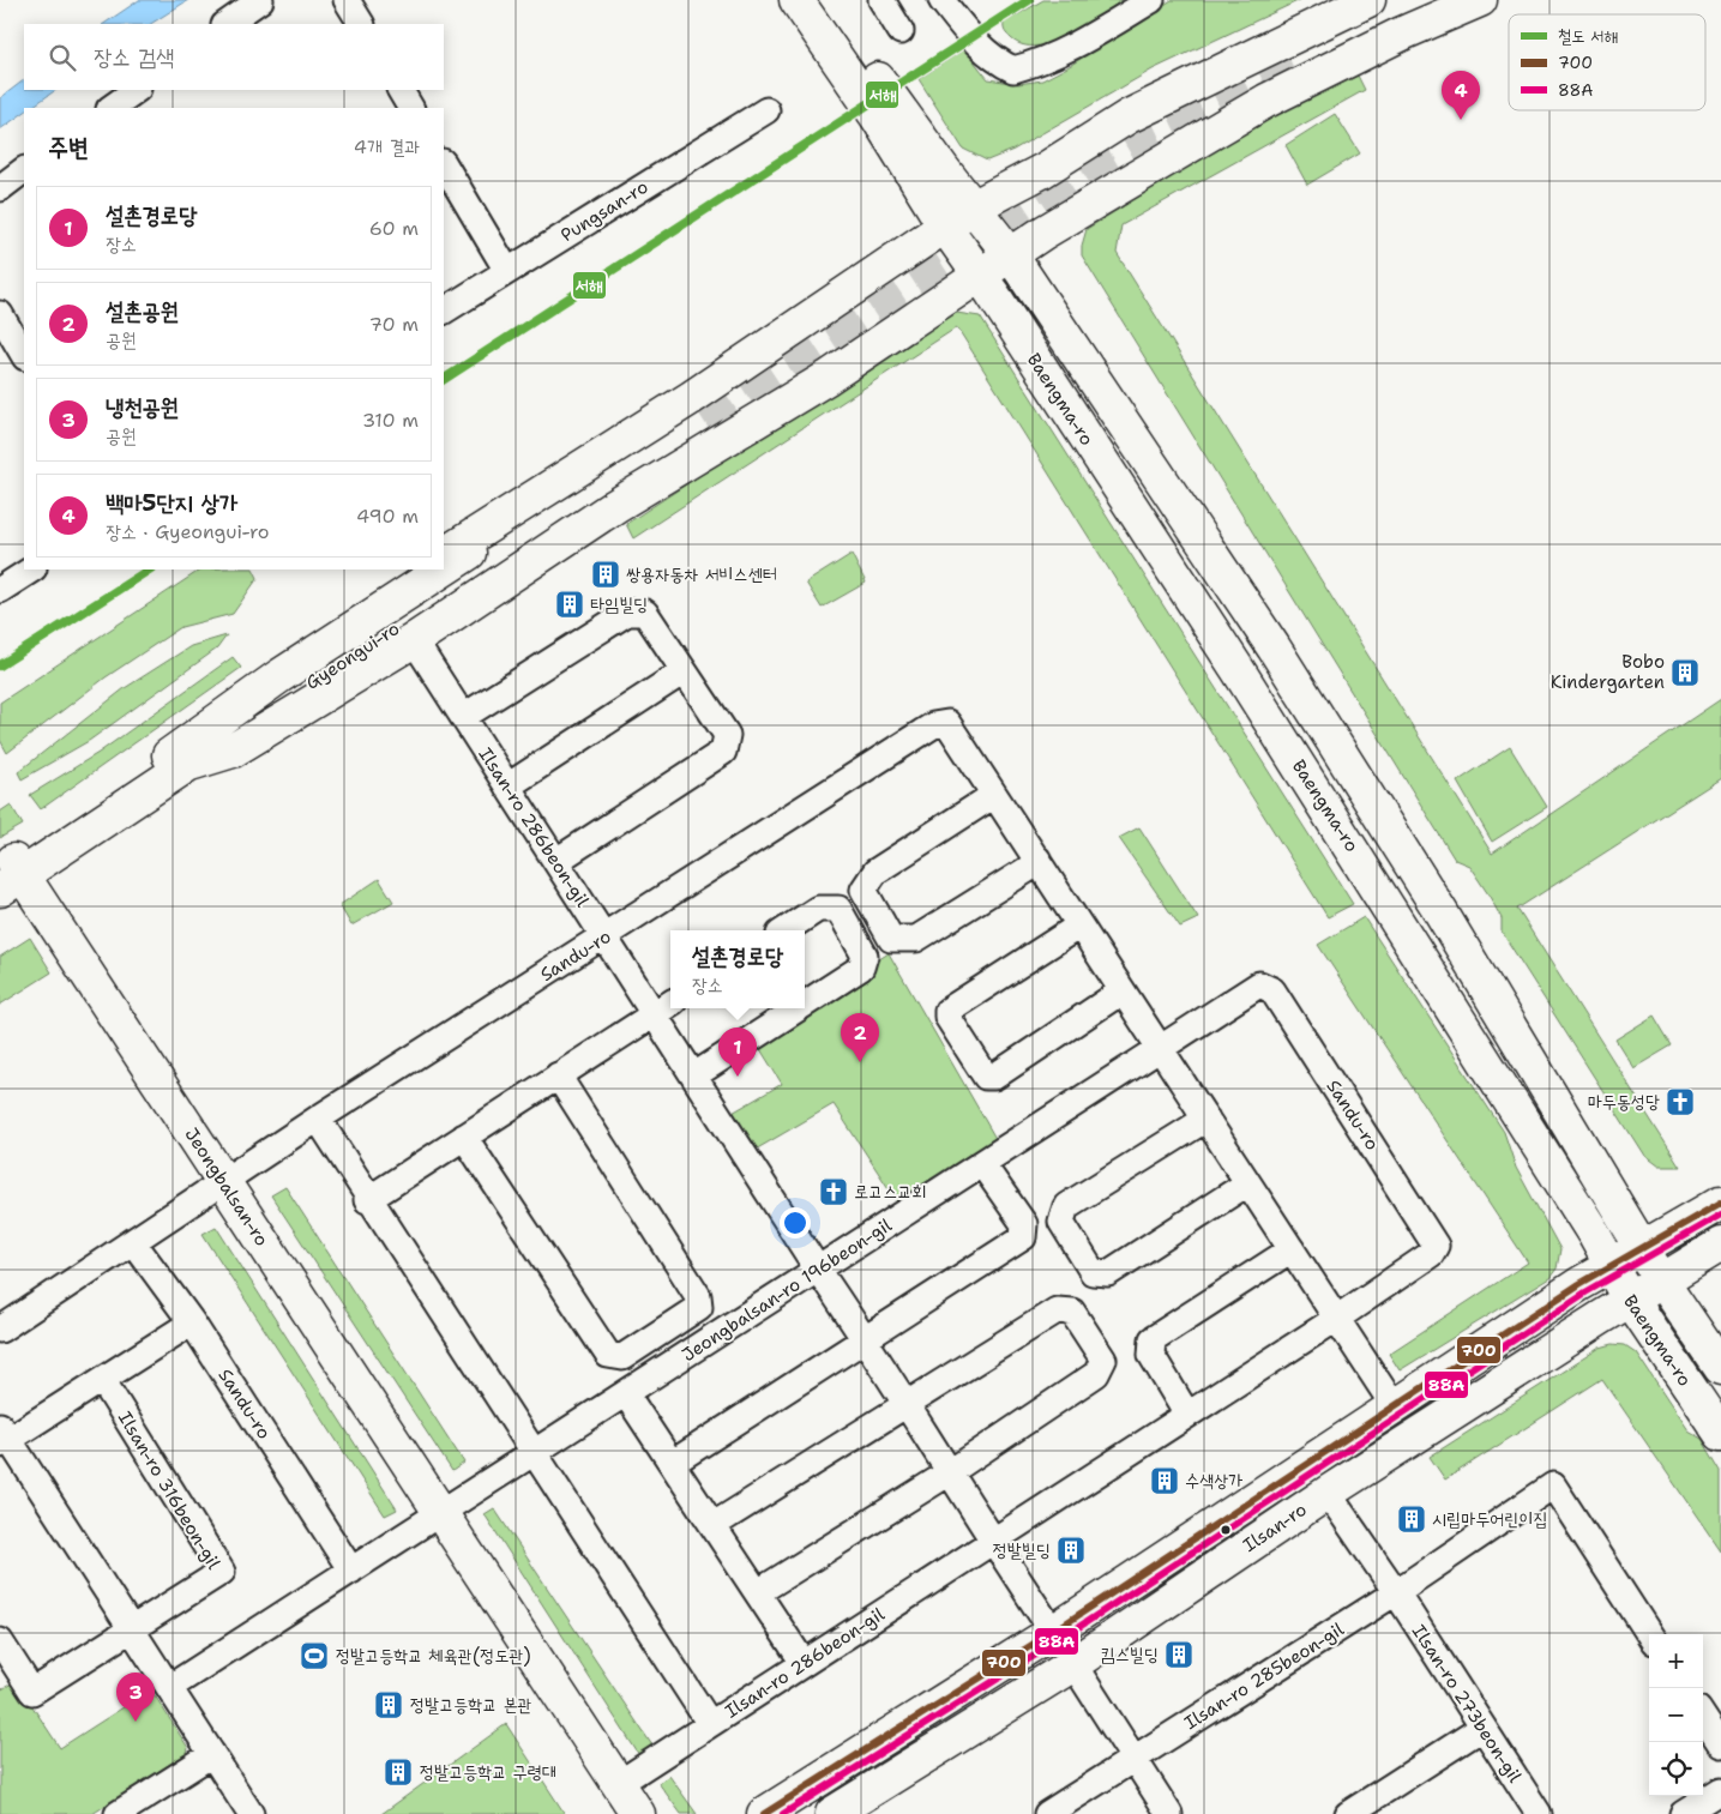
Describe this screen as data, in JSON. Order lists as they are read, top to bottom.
{
  "streets": {
    "main road": [
      "Baengma-ro",
      "Gyeongui-ro",
      "Jeongbalsan-ro",
      "Ilsan-ro"
    ],
    "street": [
      "Pungsan-ro",
      "Ilsan-ro 286beon-gil",
      "Sandu-ro",
      "Jeongbalsan-ro 196beon-gil",
      "Ilsan-ro 316beon-gil",
      "Ilsan-ro 285beon-gil",
      "Ilsan-ro 273beon-gil"
    ]
  },
  "crossings": [
    ["Baengma-ro", "Ilsan-ro"],
    ["Gyeongui-ro", "Jeongbalsan-ro"],
    ["Ilsan-ro 286beon-gil", "Sandu-ro"],
    ["Ilsan-ro 286beon-gil", "Jeongbalsan-ro"],
    ["Ilsan-ro 286beon-gil", "Jeongbalsan-ro 196beon-gil"],
    ["Ilsan-ro 286beon-gil", "Ilsan-ro"],
    ["Sandu-ro", "Jeongbalsan-ro"],
    ["Sandu-ro", "Jeongbalsan-ro 196beon-gil"],
    ["Sandu-ro", "Ilsan-ro"],
    ["Jeongbalsan-ro", "Jeongbalsan-ro 196beon-gil"],
    ["Ilsan-ro", "Ilsan-ro 273beon-gil"],
    ["Ilsan-ro 285beon-gil", "Ilsan-ro 273beon-gil"]
  ],
  "places": {
    "building": [
      "쌍용자동차 서비스센터",
      "타임빌딩",
      "Bobo Kindergarten",
      "수색상가",
      "시립마두어린이집",
      "정발빌딩",
      "킴스빌딩",
      "정발고등학교 본관",
      "정발고등학교 구령대"
    ],
    "church": ["마두동성당", "로고스교회"],
    "sports": ["정발고등학교 체육관(정도관)"]
  },
  "lines": ["rail line 서해", "transit line 700", "transit line 88A"],
  "legend": ["철도 서해", "700", "88A"],
  "page": {
    "search": "장소 검색",
    "pins": [
      "4",
      "2",
      "1",
      "3"
    ],
    "heading": ["주변", "4개 결과"],
    "list": [
      {
        "mark": "1",
        "name": "설촌경로당",
        "note": "장소",
        "value": "60 m"
      },
      {
        "mark": "2",
        "name": "설촌공원",
        "note": "공원",
        "value": "70 m"
      },
      {
        "mark": "3",
        "name": "냉천공원",
        "note": "공원",
        "value": "310 m"
      },
      {
        "mark": "4",
        "name": "백마5단지 상가",
        "note": "장소 · Gyeongui-ro",
        "value": "490 m"
      }
    ],
    "popup": ["설촌경로당", "장소"],
    "map_buttons": ["+", "−"]
  }
}
